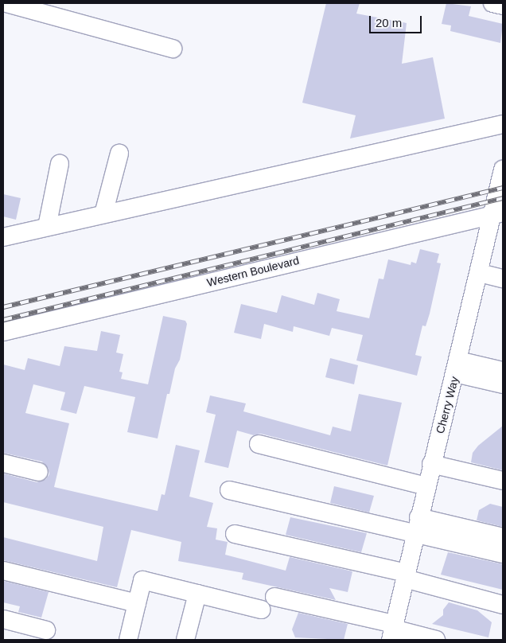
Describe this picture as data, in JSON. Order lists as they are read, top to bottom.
{
  "streets": {
    "street": ["Western Boulevard", "Cherry Way"]
  },
  "crossings": [
    ["Western Boulevard", "Cherry Way"]
  ],
  "scale_bar": "20 m"
}
